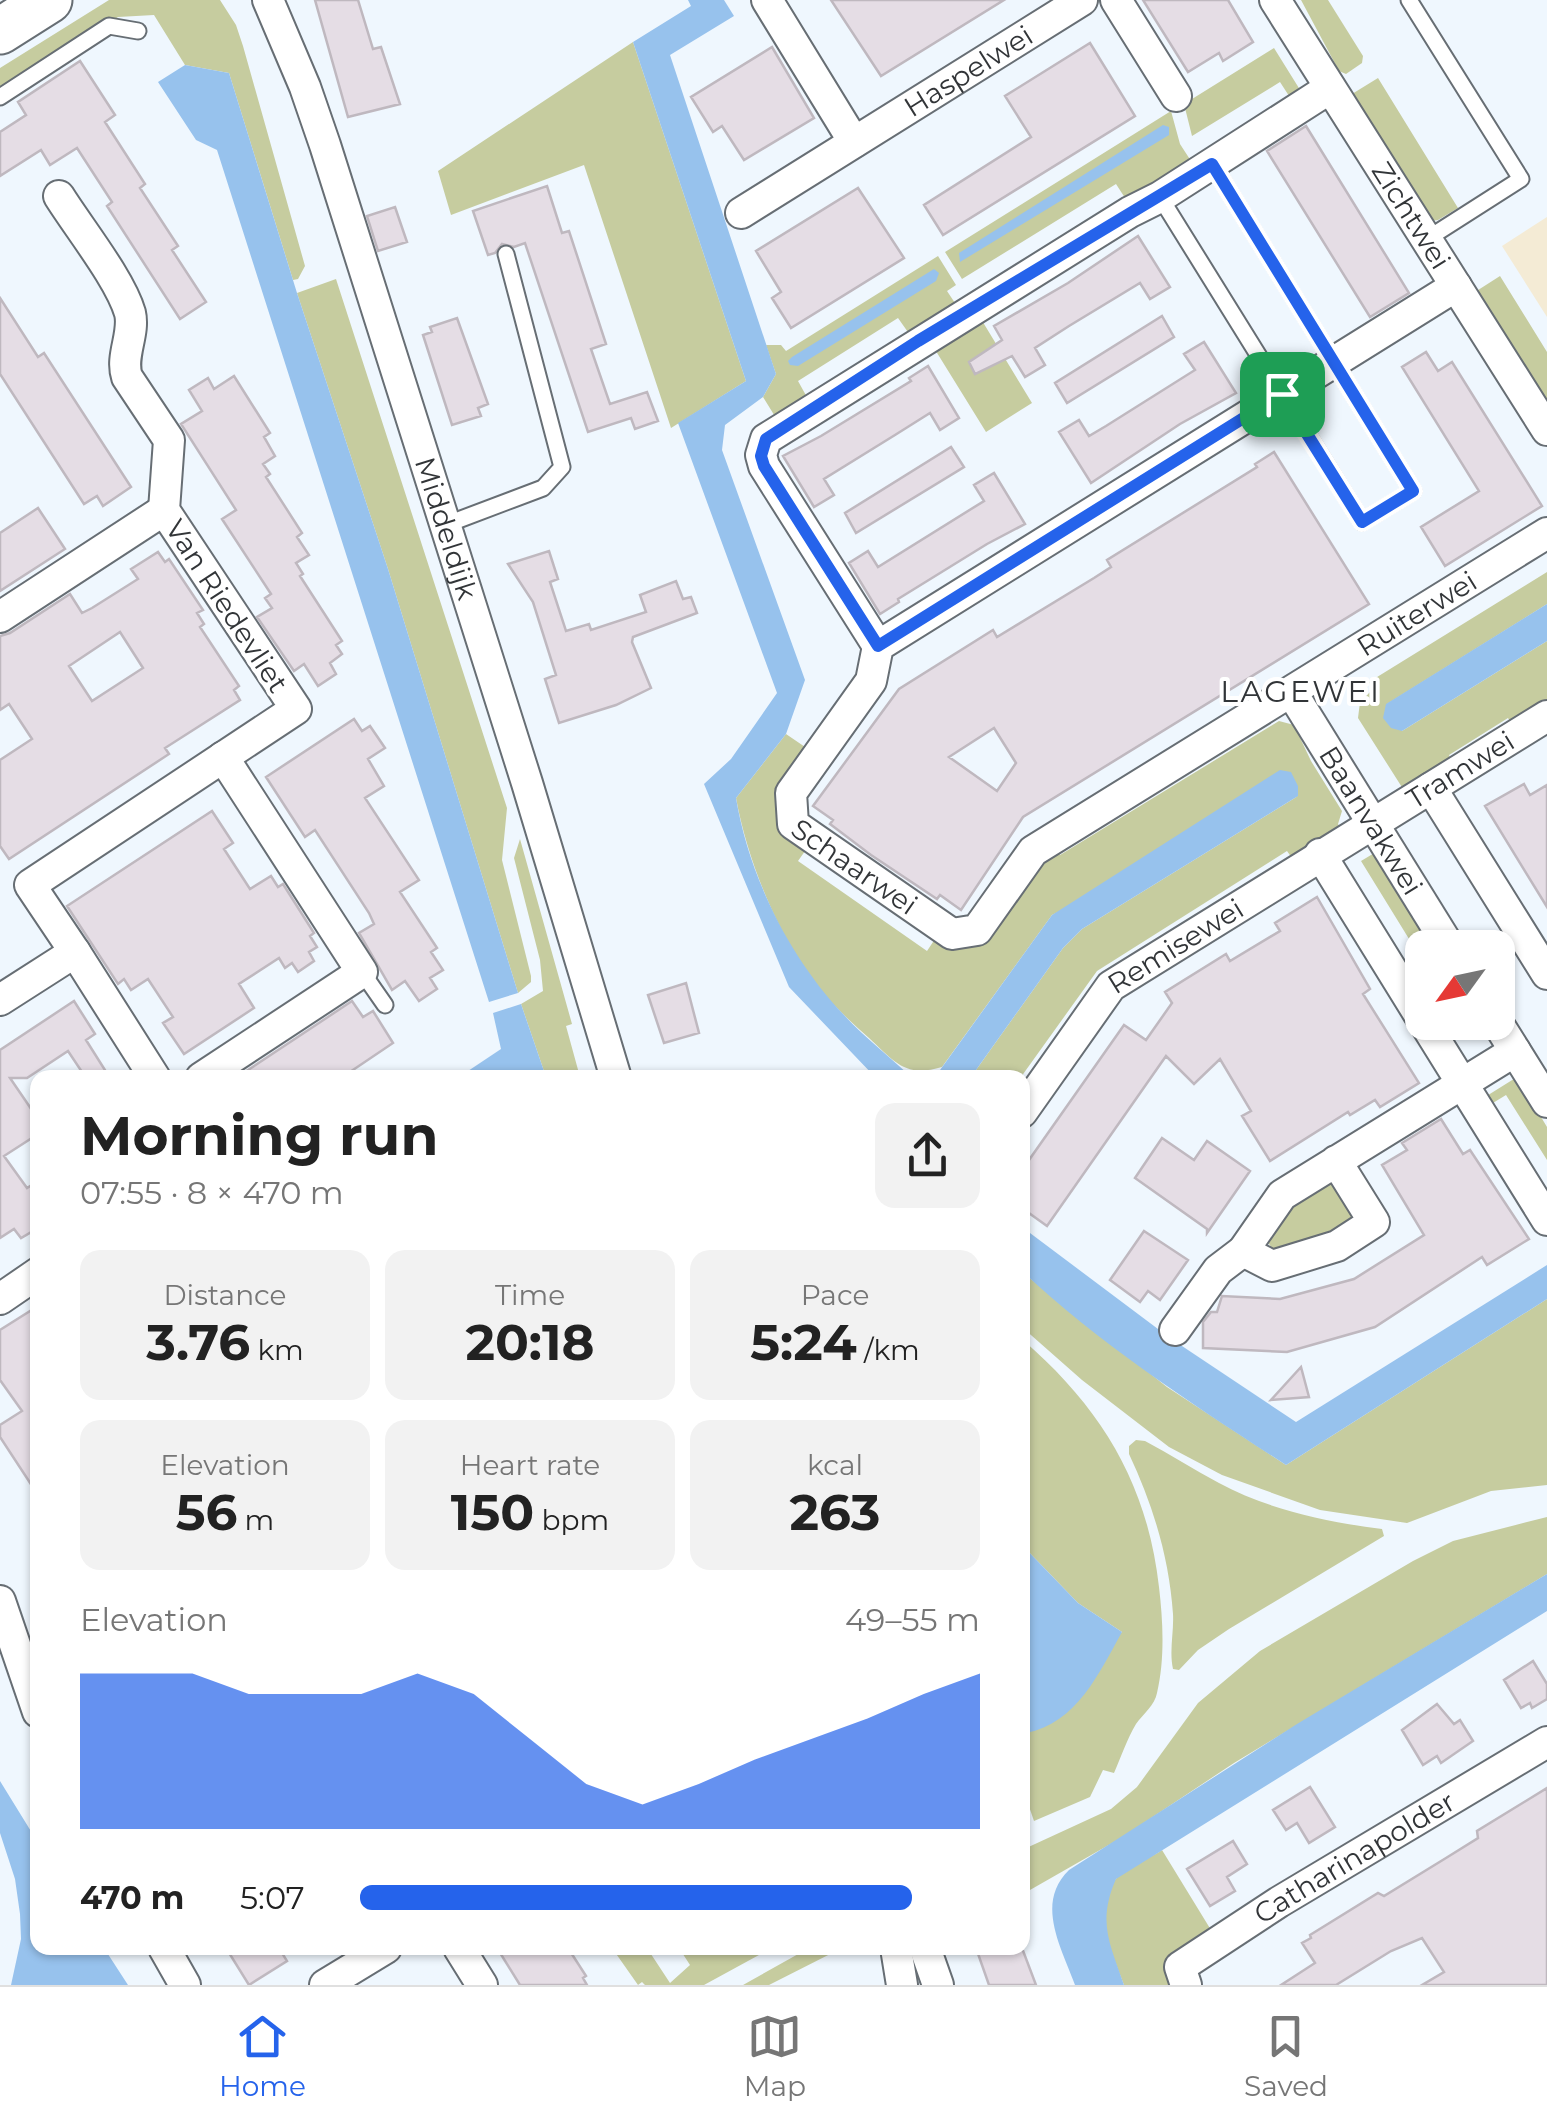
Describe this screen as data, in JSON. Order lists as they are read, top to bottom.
{
  "streets": {
    "street": [
      "Haspelwei",
      "Zichtwei",
      "Middeldijk",
      "Van Riedevliet",
      "Ruiterwei",
      "Tramwei",
      "Baanvakwei",
      "Schaarwei",
      "Remisewei",
      "Catharinapolder"
    ]
  },
  "crossings": [
    ["Ruiterwei", "Baanvakwei"],
    ["Ruiterwei", "Schaarwei"],
    ["Tramwei", "Baanvakwei"],
    ["Tramwei", "Remisewei"],
    ["Baanvakwei", "Remisewei"]
  ],
  "districts": ["LAGEWEI"],
  "north": "bottom left",
  "page": {
    "heading": ["Morning run", "07:55 · 8 × 470 m"],
    "stats": [
      ["Distance", "3.76 km"],
      ["Time", "20:18"],
      ["Pace", "5:24 /km"],
      ["Elevation", "56 m"],
      ["Heart rate", "150 bpm"],
      ["kcal", "263"]
    ],
    "chart": ["Elevation", "49–55 m"],
    "list": [
      {
        "name": "470 m",
        "note": "5:07"
      }
    ],
    "tabs": ["Home", "Map", "Saved"]
  }
}
